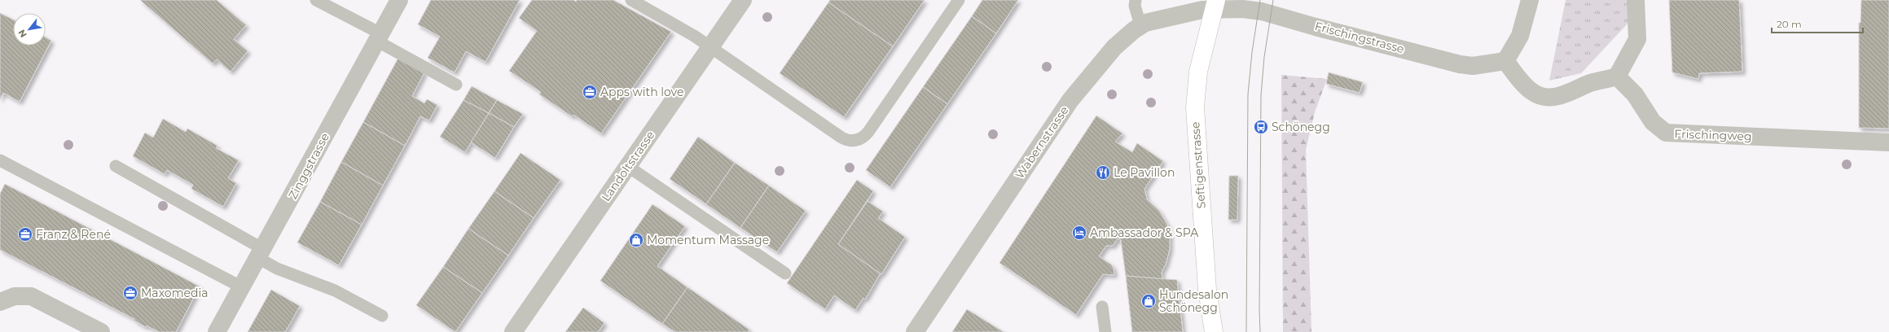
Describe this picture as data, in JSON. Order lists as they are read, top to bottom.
{
  "streets": {
    "main road": ["Seftigenstrasse"],
    "street": [
      "Frischingstrasse",
      "Frischingweg",
      "Wabernstrasse",
      "Zinggstrasse",
      "Landoltstrasse"
    ]
  },
  "crossings": [
    ["Frischingstrasse", "Wabernstrasse"],
    ["Frischingstrasse", "Seftigenstrasse"],
    ["Wabernstrasse", "Seftigenstrasse"]
  ],
  "places": {
    "office": ["Apps with love", "Franz & René", "Maxomedia"],
    "bus stop": ["Schönegg"],
    "restaurant": ["Le Pavillon"],
    "hotel": ["Ambassador & SPA"],
    "shop": ["Momentum Massage", "Hundesalon Schönegg"]
  },
  "scale_bar": "20 m",
  "north": "bottom left"
}
